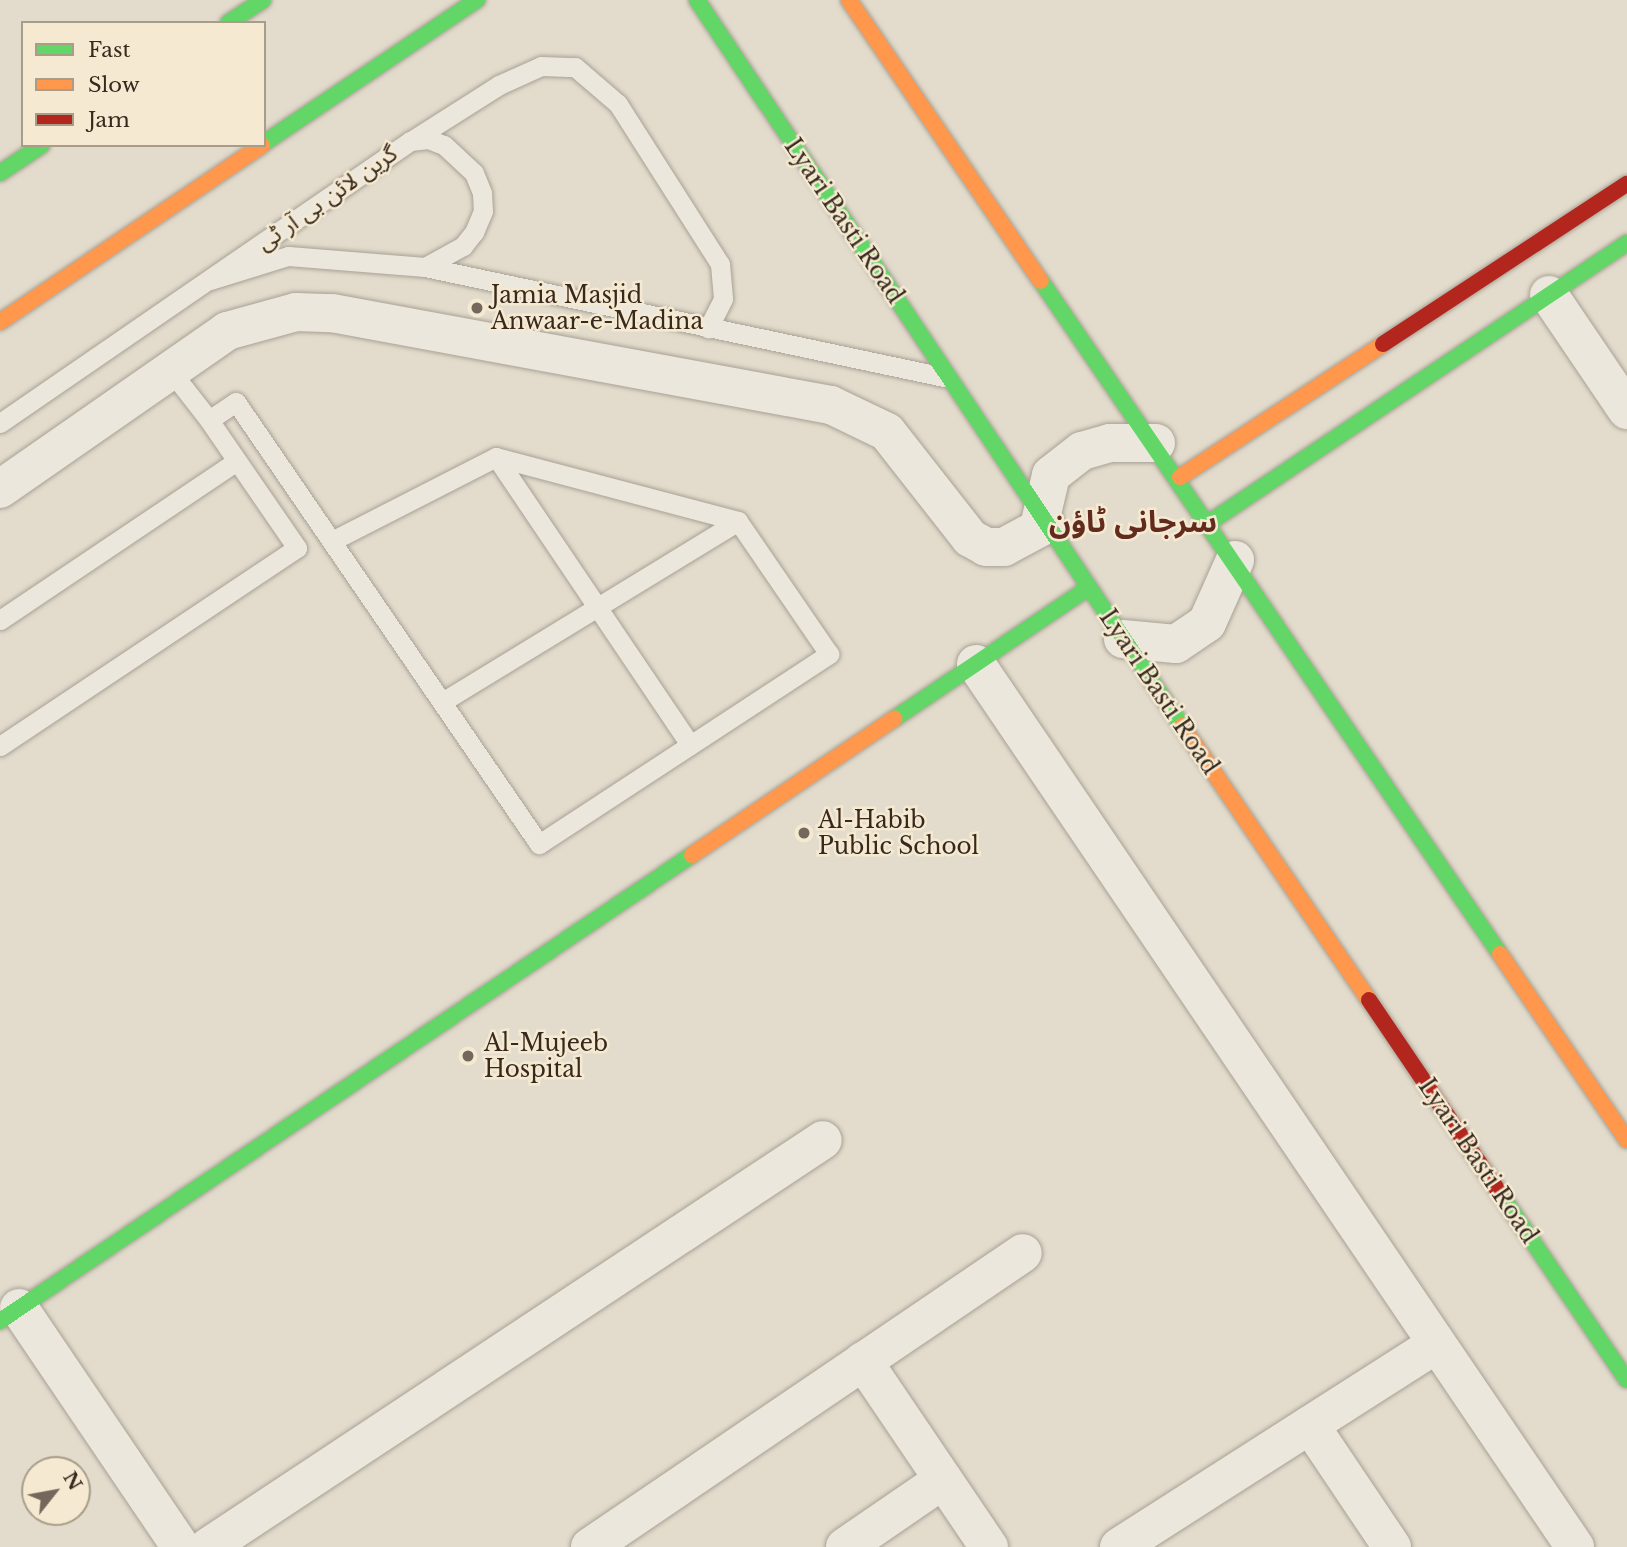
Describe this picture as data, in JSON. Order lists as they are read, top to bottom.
{
  "streets": {
    "main road": ["Lyari Basti Road"],
    "lane": ["گرین لائن بی آر ٹی"]
  },
  "districts": ["سرجانی ٹاؤن"],
  "places": ["Jamia Masjid Anwaar-e-Madina", "Al-Habib Public School", "Al-Mujeeb Hospital"],
  "legend": ["Fast", "Slow", "Jam"],
  "north": "top right"
}
